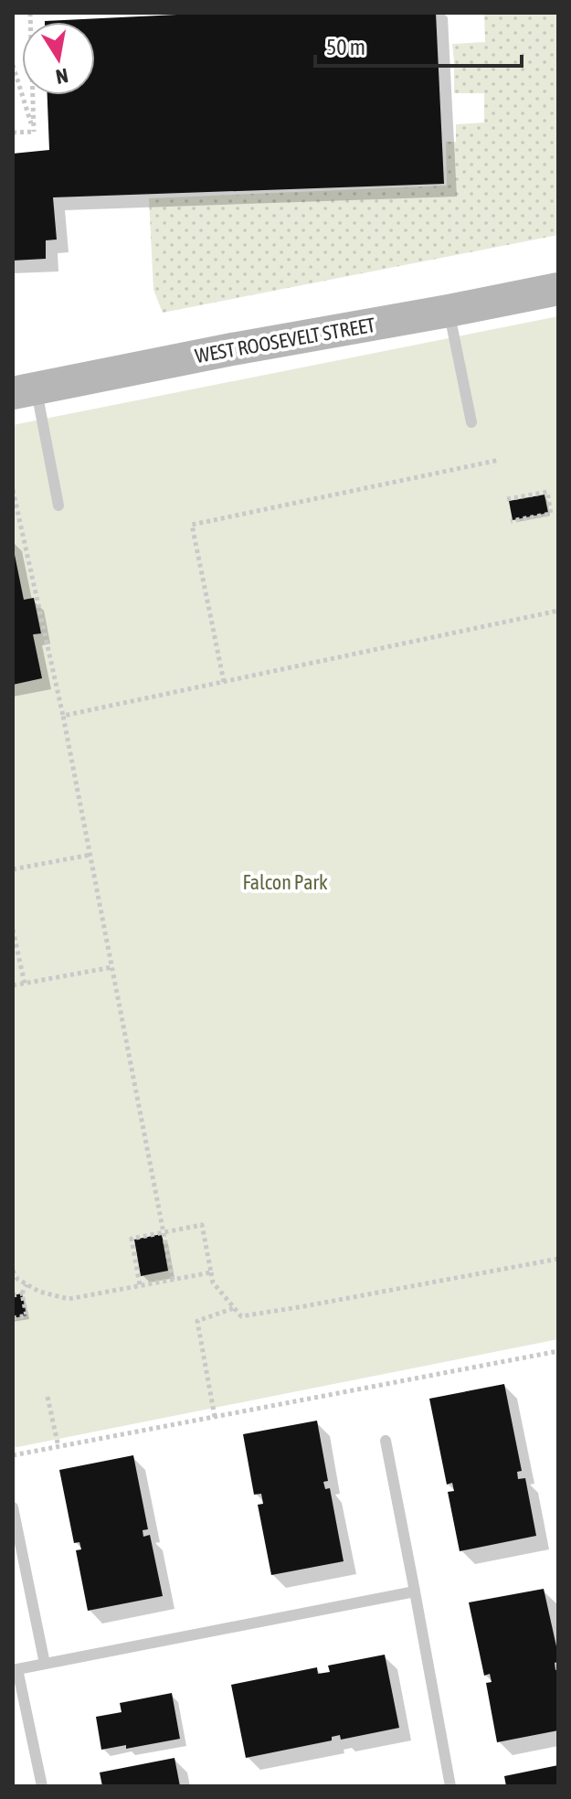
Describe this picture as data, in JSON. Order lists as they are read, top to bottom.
{
  "streets": {
    "street": ["WEST ROOSEVELT STREET"]
  },
  "parks": ["Falcon Park"],
  "scale_bar": "50 m",
  "north": "bottom"
}
